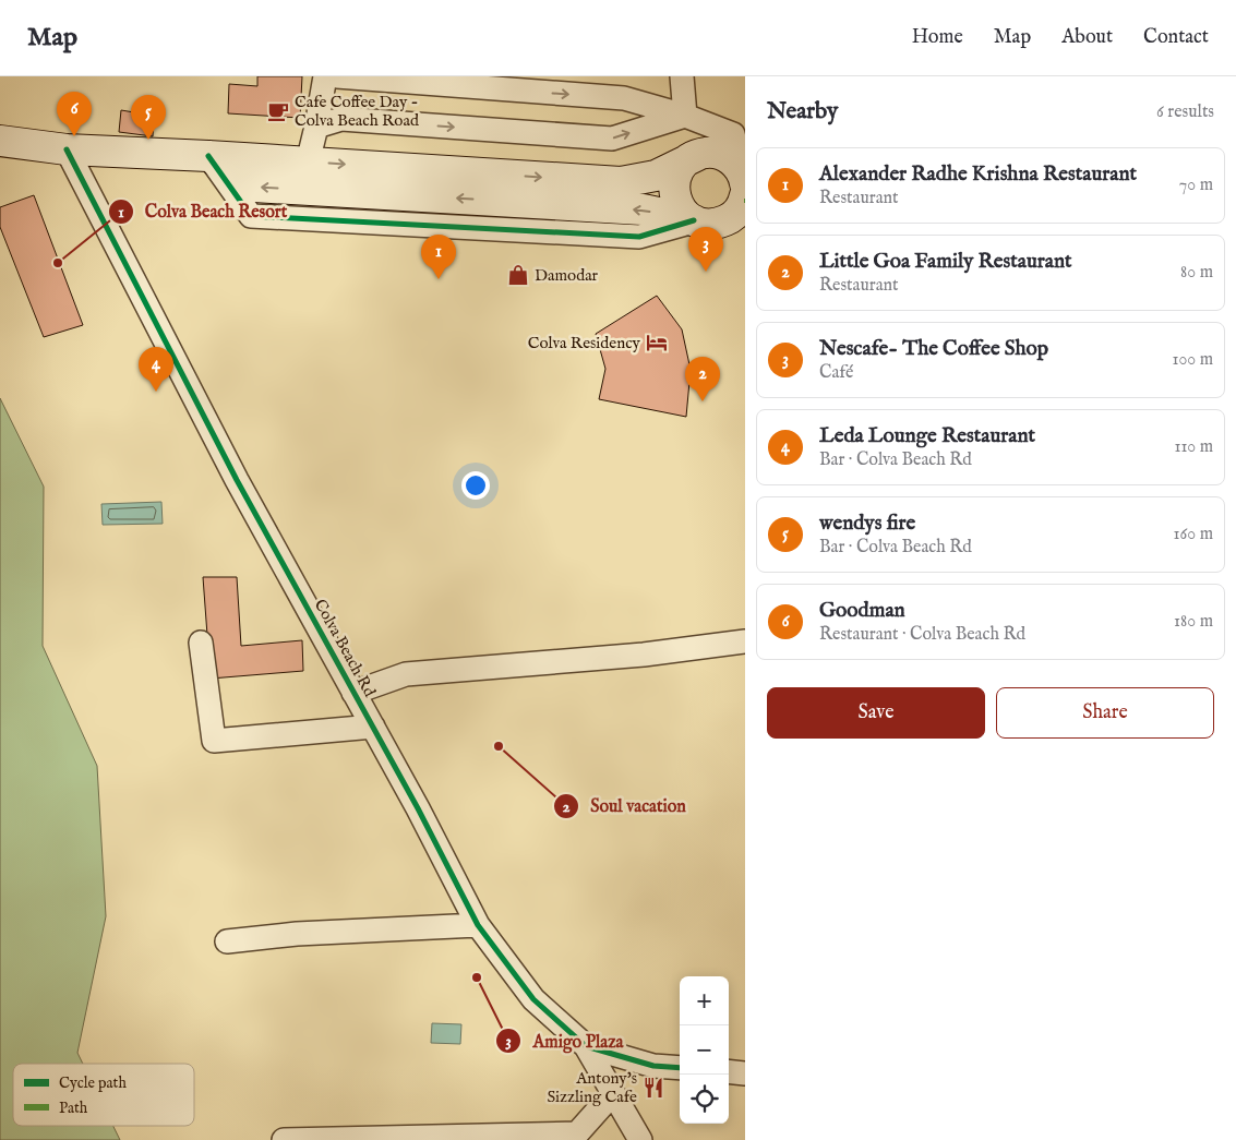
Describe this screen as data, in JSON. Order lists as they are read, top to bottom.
{
  "streets": {
    "street": ["Colva Beach Rd"]
  },
  "places": {
    "cafe": ["Cafe Coffee Day - Colva Beach Road"],
    "other": ["Colva Beach Resort", "Soul vacation", "Amigo Plaza"],
    "shop": ["Damodar"],
    "hotel": ["Colva Residency"],
    "restaurant": ["Antony's Sizzling Cafe"]
  },
  "legend": ["Cycle path", "Path"],
  "page": {
    "header": "Map",
    "nav": [
      "Home",
      "Map",
      "About",
      "Contact"
    ],
    "heading": ["Nearby", "6 results"],
    "pins": [
      "6",
      "5",
      "3",
      "1",
      "4",
      "2"
    ],
    "list": [
      {
        "mark": "1",
        "name": "Alexander Radhe Krishna Restaurant",
        "note": "Restaurant",
        "value": "70 m"
      },
      {
        "mark": "2",
        "name": "Little Goa Family Restaurant",
        "note": "Restaurant",
        "value": "80 m"
      },
      {
        "mark": "3",
        "name": "Nescafe- The Coffee Shop",
        "note": "Café",
        "value": "100 m"
      },
      {
        "mark": "4",
        "name": "Leda Lounge Restaurant",
        "note": "Bar · Colva Beach Rd",
        "value": "110 m"
      },
      {
        "mark": "5",
        "name": "wendys fire",
        "note": "Bar · Colva Beach Rd",
        "value": "160 m"
      },
      {
        "mark": "6",
        "name": "Goodman",
        "note": "Restaurant · Colva Beach Rd",
        "value": "180 m"
      }
    ],
    "buttons": ["Save", "Share"],
    "map_buttons": ["+", "−"]
  }
}
